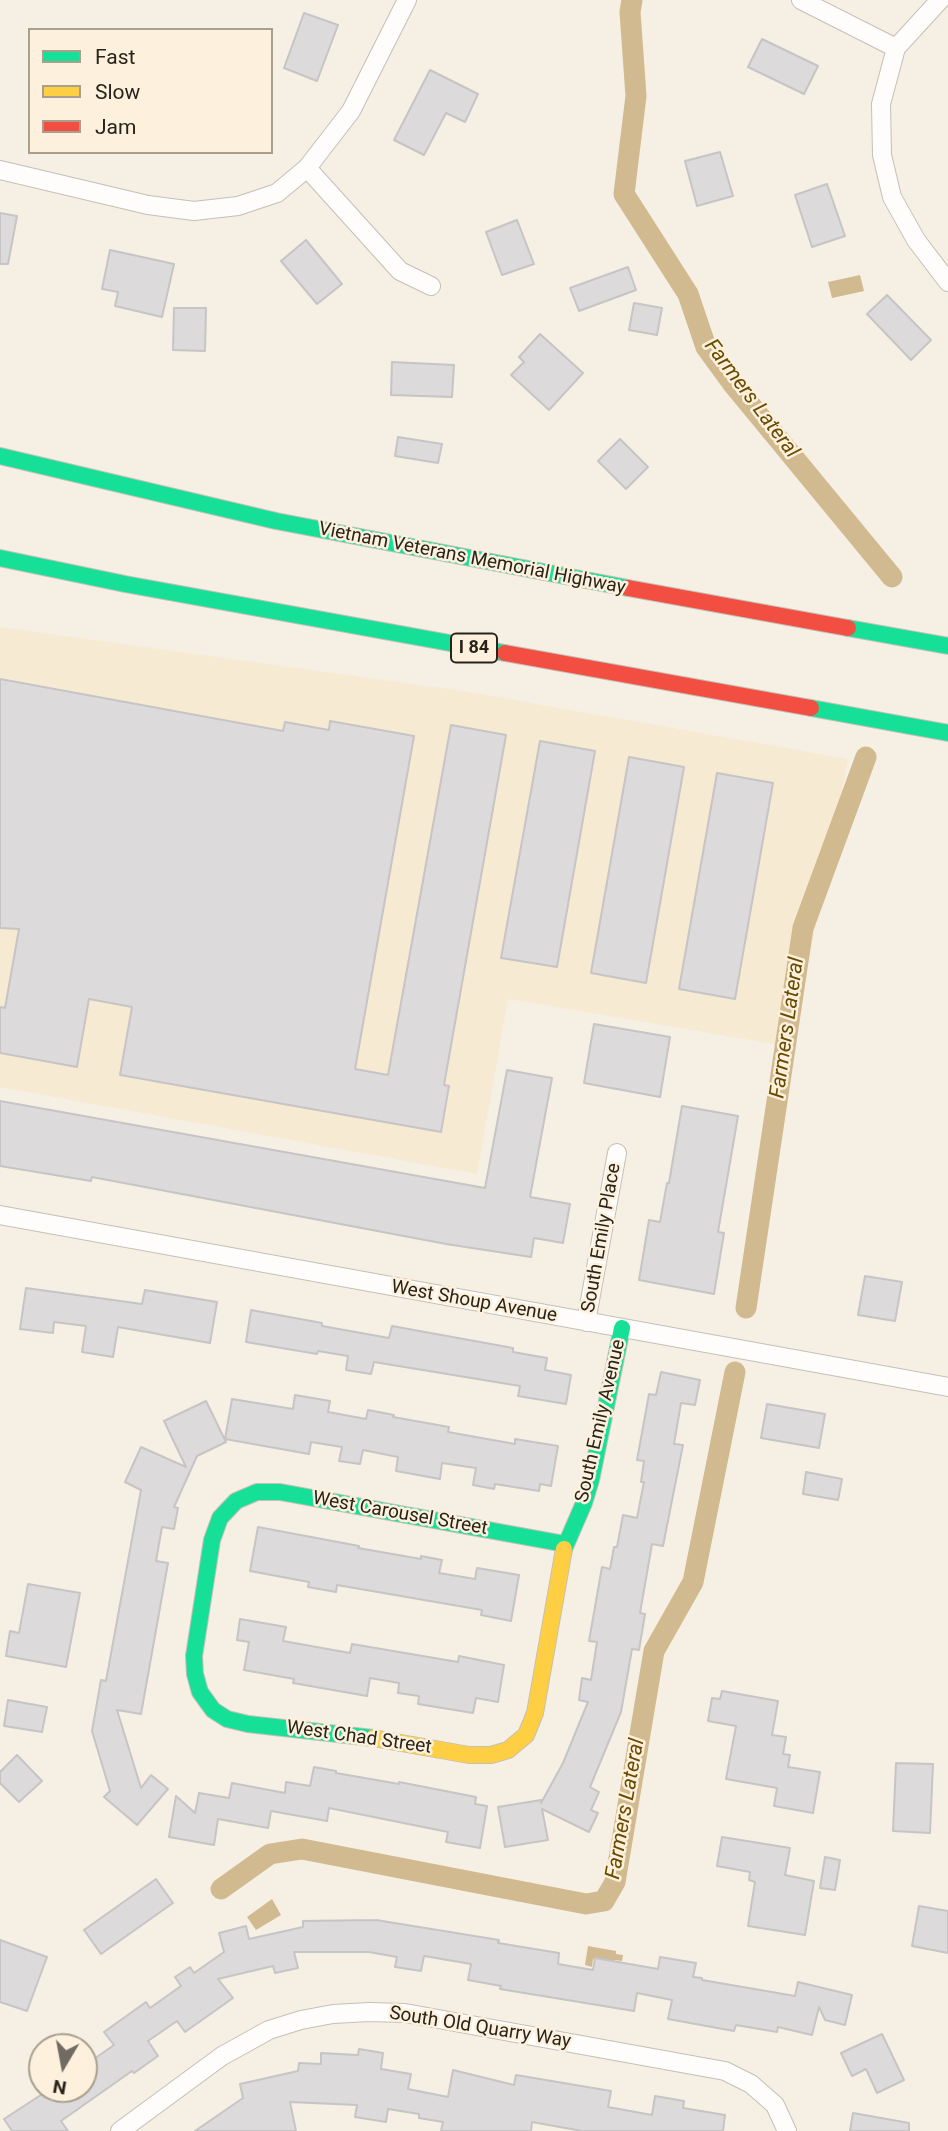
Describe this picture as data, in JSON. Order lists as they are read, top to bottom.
{
  "streets": {
    "main road": [
      "Vietnam Veterans Memorial Highway",
      "I 84",
      "South Emily Avenue",
      "West Carousel Street",
      "West Chad Street"
    ],
    "street": ["South Emily Place", "West Shoup Avenue", "South Old Quarry Way"]
  },
  "crossings": [
    ["South Emily Place", "West Shoup Avenue"],
    ["West Shoup Avenue", "South Emily Avenue"],
    ["South Emily Avenue", "West Carousel Street"],
    ["South Emily Avenue", "West Chad Street"],
    ["West Carousel Street", "West Chad Street"]
  ],
  "water": ["Farmers Lateral"],
  "legend": ["Fast", "Slow", "Jam"],
  "north": "bottom"
}
